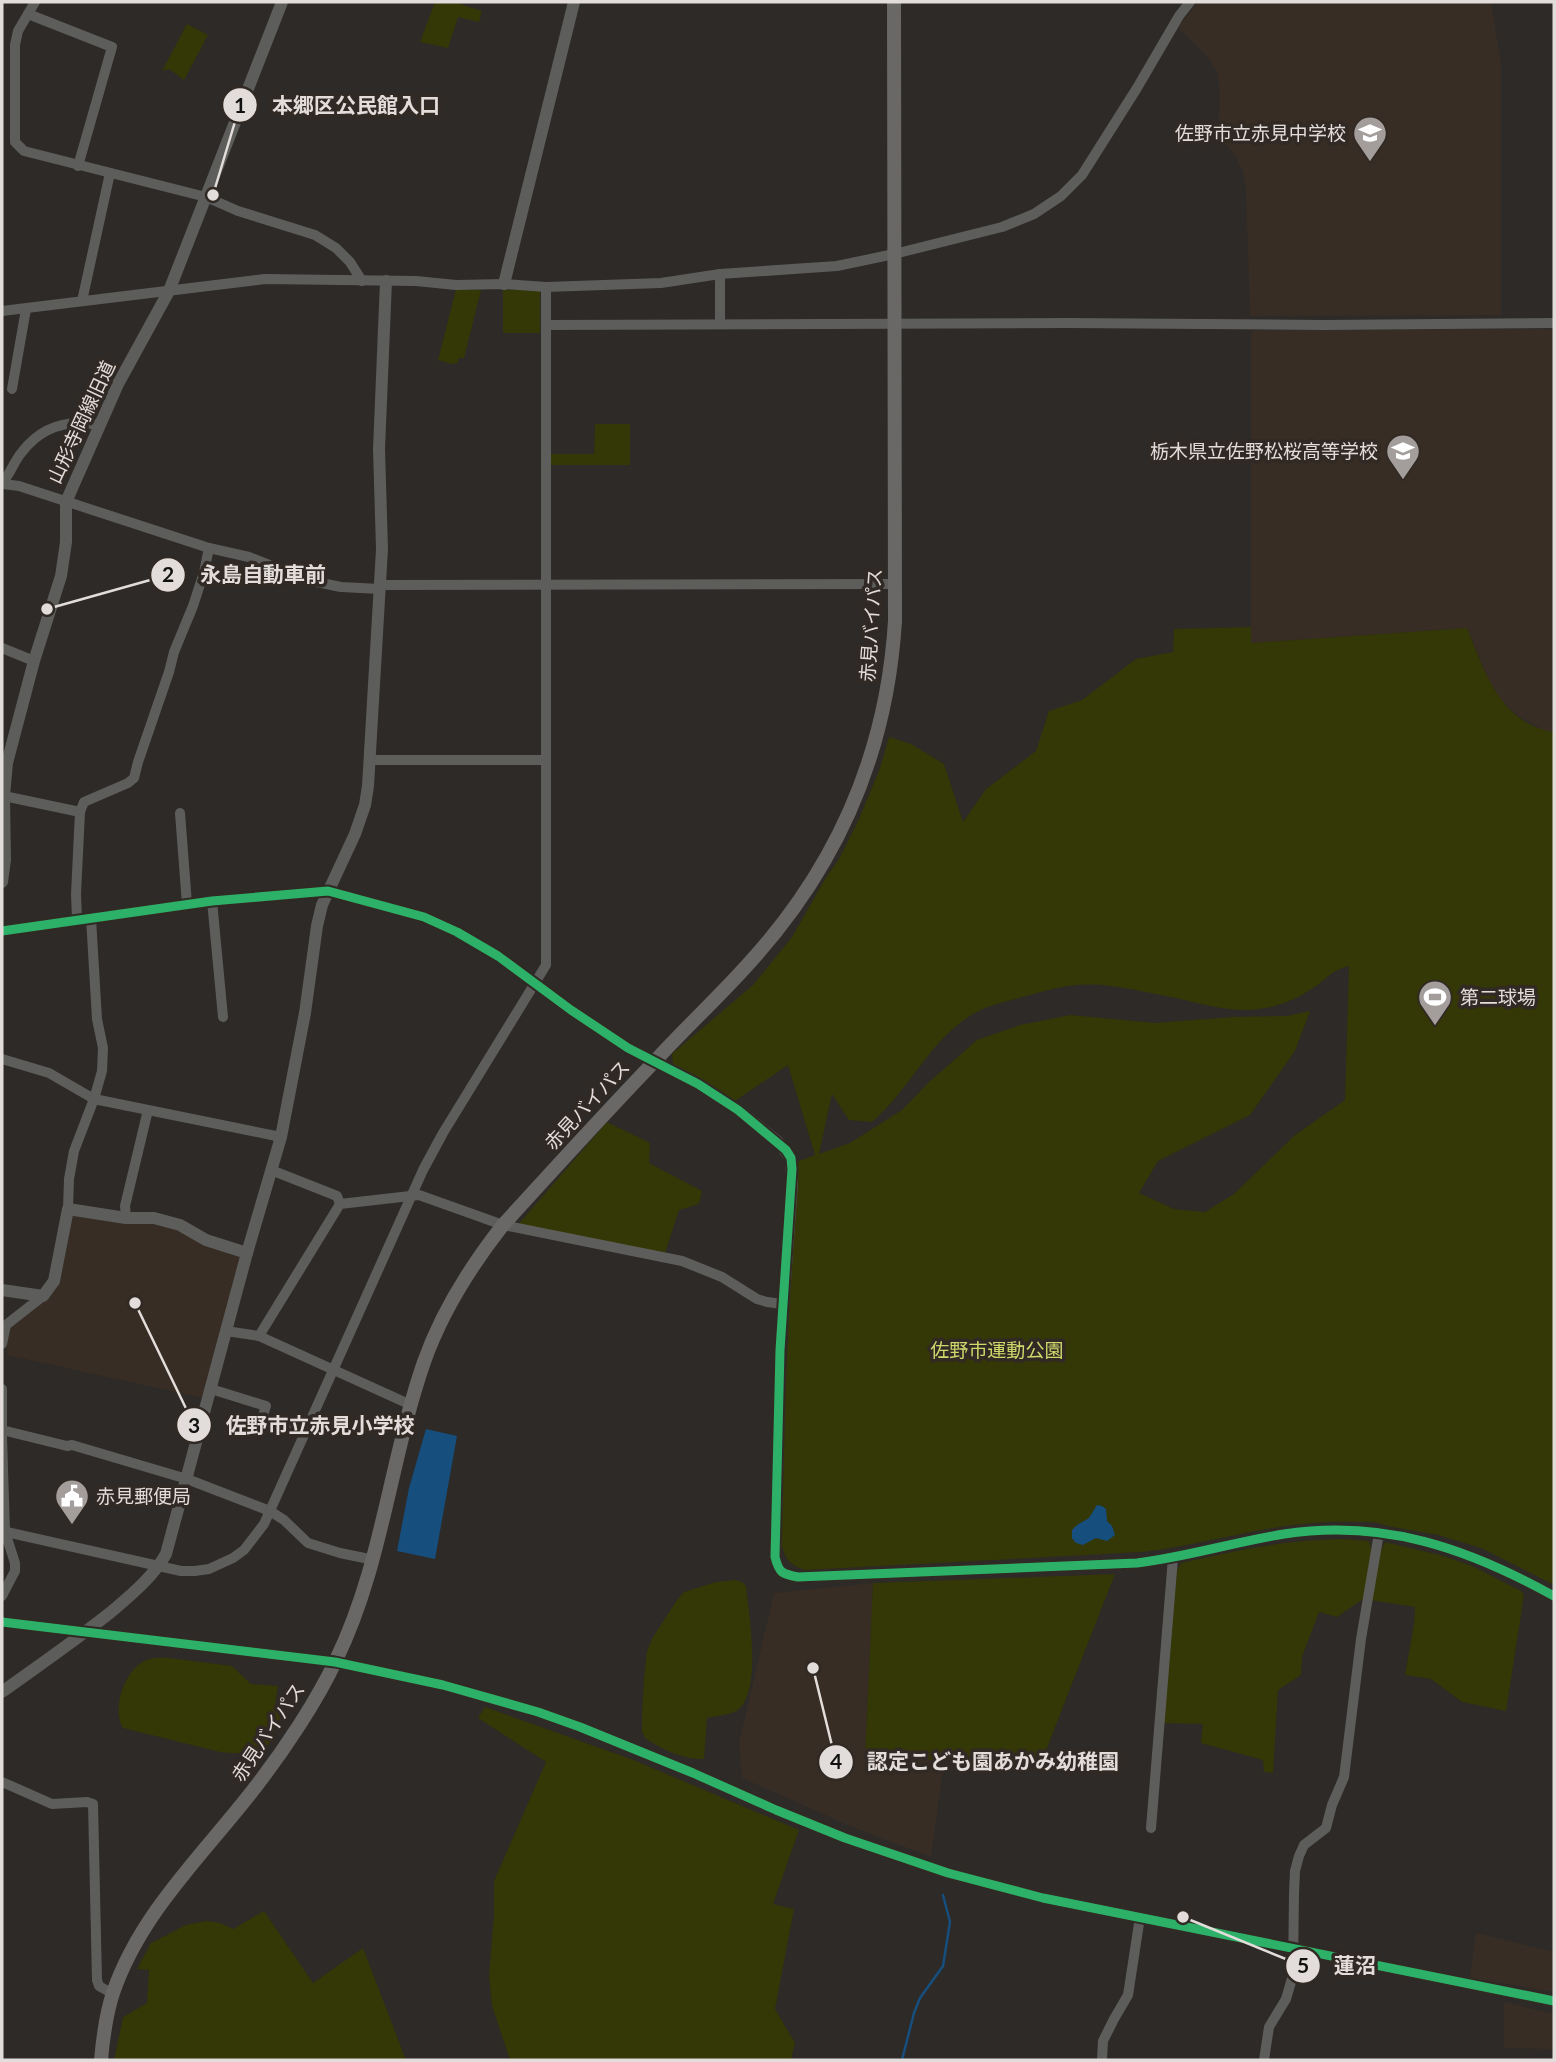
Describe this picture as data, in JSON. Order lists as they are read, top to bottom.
{
  "streets": {
    "main road": ["赤見バイパス"],
    "street": ["山形寺岡線旧道"]
  },
  "parks": ["佐野市運動公園"],
  "places": {
    "school or university": ["佐野市立赤見中学校", "栃木県立佐野松桜高等学校"],
    "other": [
      "本郷区公民館入口",
      "永島自動車前",
      "佐野市立赤見小学校",
      "認定こども園あかみ幼稚園",
      "蓮沼"
    ],
    "sports": ["第二球場"],
    "public building": ["赤見郵便局"]
  }
}
